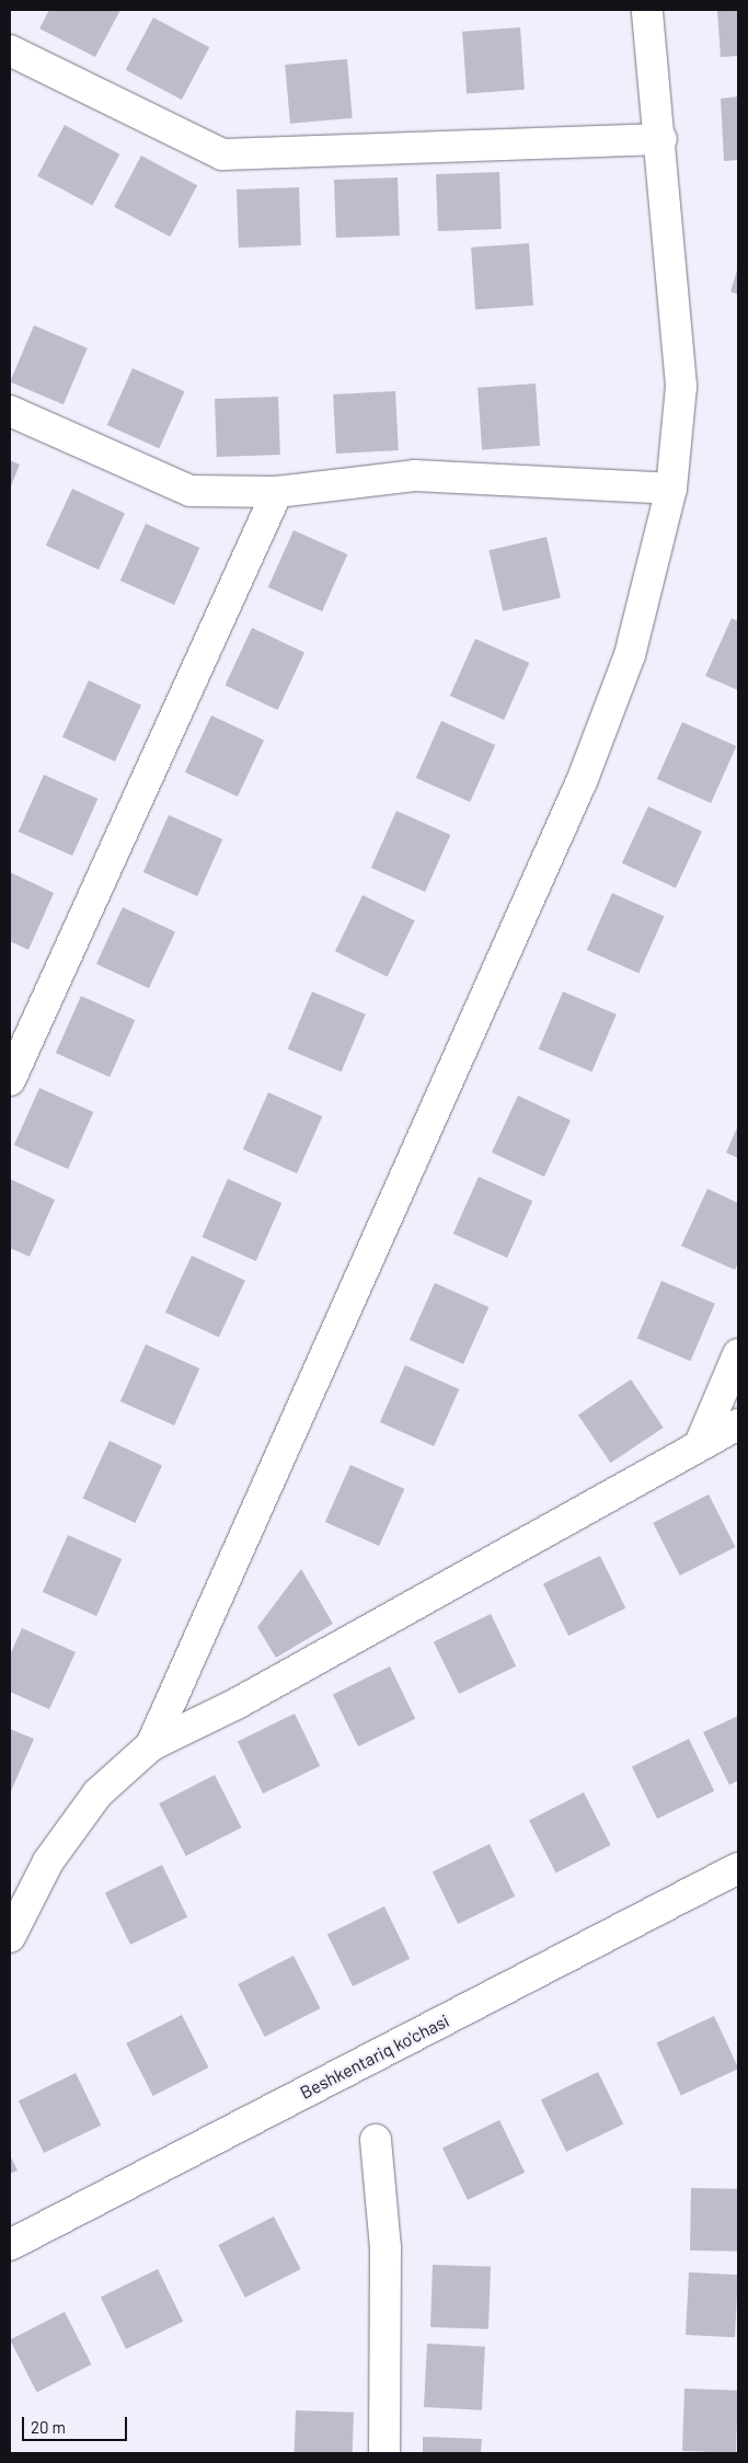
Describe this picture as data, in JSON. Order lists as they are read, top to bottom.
{
  "streets": {
    "street": ["Beshkentariq ko'chasi"]
  },
  "scale_bar": "20 m"
}
